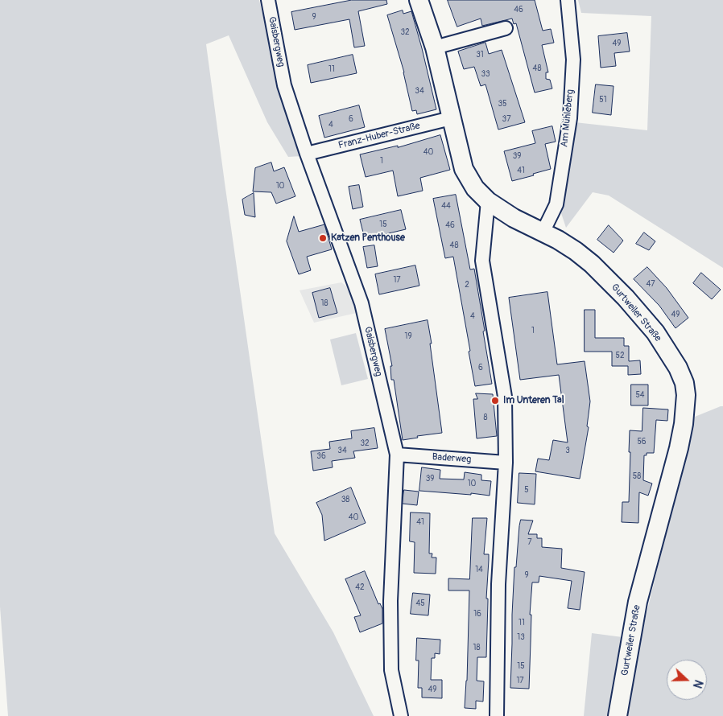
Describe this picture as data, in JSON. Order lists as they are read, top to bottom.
{
  "streets": {
    "main road": ["Gurtweiler Straße"],
    "street": [
      "Gaisbergweg",
      "Am Mühleberg",
      "Franz-Huber-Straße",
      "Baderweg"
    ]
  },
  "crossings": [
    ["Gaisbergweg", "Franz-Huber-Straße"],
    ["Gaisbergweg", "Baderweg"],
    ["Am Mühleberg", "Gurtweiler Straße"],
    ["Franz-Huber-Straße", "Gurtweiler Straße"]
  ],
  "places": ["Katzen Penthouse", "Im Unteren Tal"],
  "house_numbers": [
    "46",
    "9",
    "32",
    "49",
    "31",
    "48",
    "11",
    "33",
    "34",
    "51",
    "35",
    "6",
    "37",
    "4",
    "40",
    "39",
    "1",
    "41",
    "10",
    "44",
    "15",
    "46",
    "48",
    "17",
    "47",
    "2",
    "18",
    "49",
    "4",
    "1",
    "19",
    "52",
    "6",
    "54",
    "8",
    "56",
    "32",
    "34",
    "3",
    "36",
    "58",
    "39",
    "10",
    "5",
    "38",
    "40",
    "41",
    "7",
    "14",
    "9",
    "42",
    "45",
    "16",
    "11",
    "13",
    "18",
    "15",
    "17",
    "49"
  ],
  "north": "right"
}
